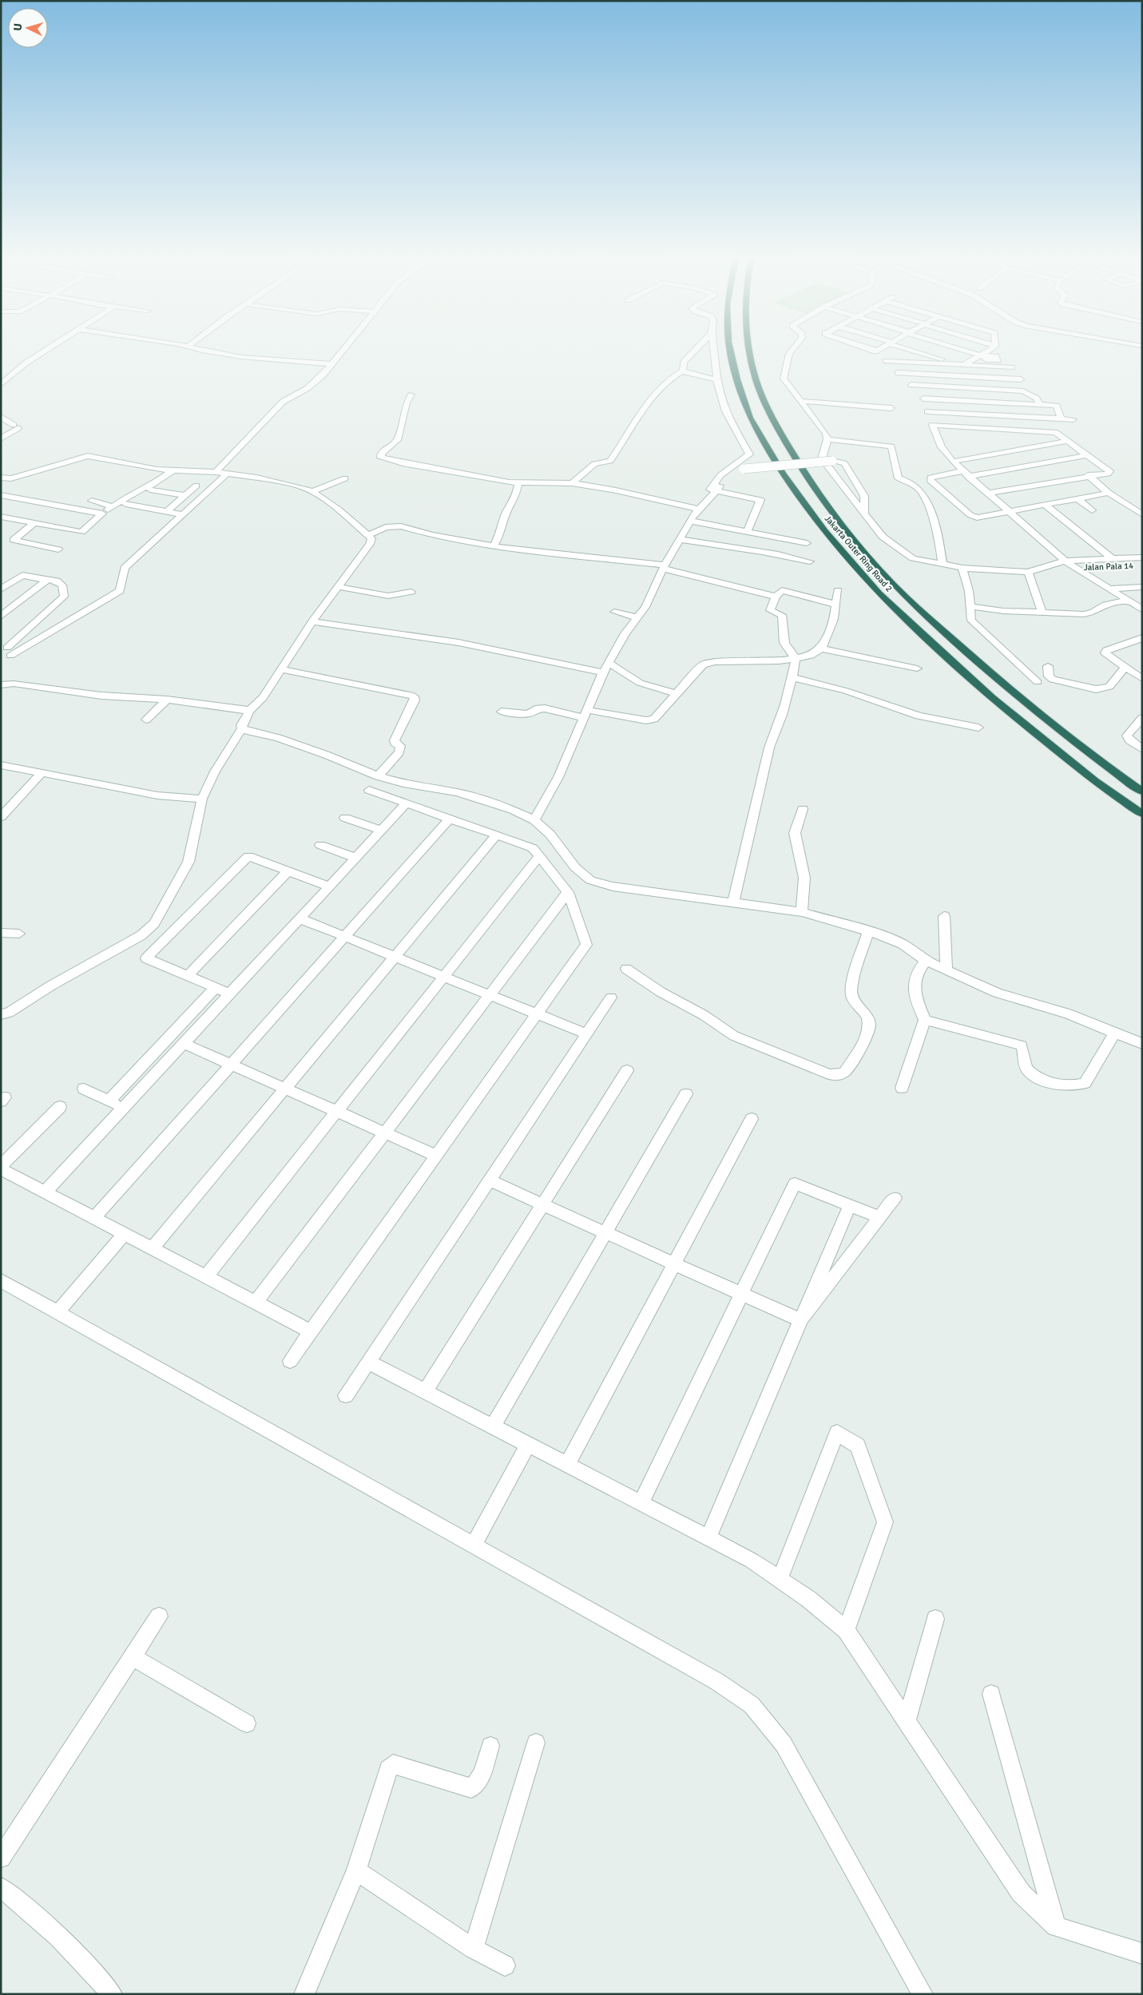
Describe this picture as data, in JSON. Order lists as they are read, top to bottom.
{
  "streets": {
    "highway": ["Jakarta Outer Ring Road 2"],
    "street": ["Jalan Pala 14"]
  },
  "north": "left"
}
